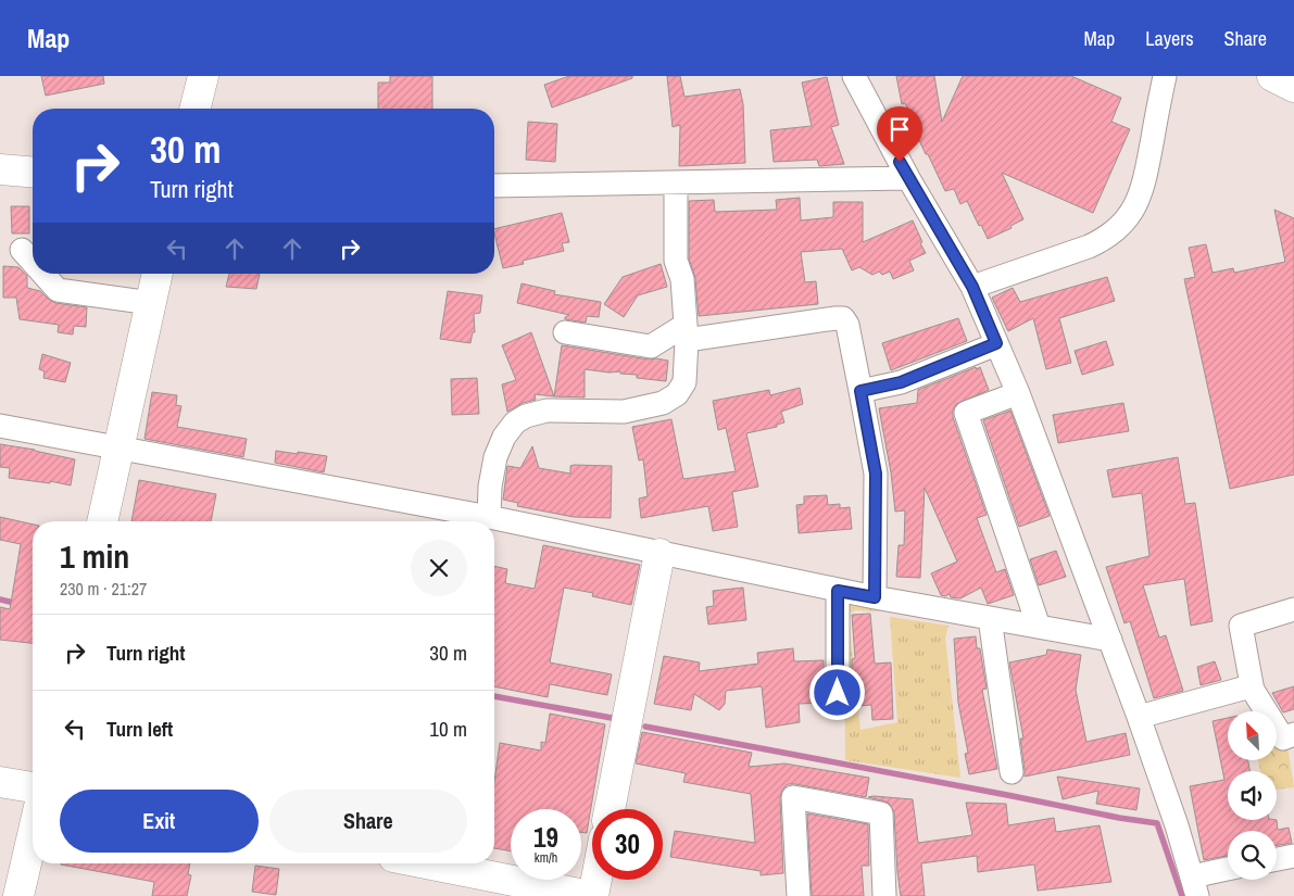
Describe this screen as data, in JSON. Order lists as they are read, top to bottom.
{
  "north": "top left",
  "page": {
    "header": "Map",
    "nav": ["Map", "Layers", "Share"],
    "turn": ["30 m", "Turn right"],
    "heading": ["1 min", "230 m · 21:27"],
    "list": [
      {
        "name": "Turn right",
        "value": "30 m"
      },
      {
        "name": "Turn left",
        "value": "10 m"
      }
    ],
    "buttons": ["Exit", "Share"],
    "speed": "19 km/h",
    "limit": "30"
  }
}
